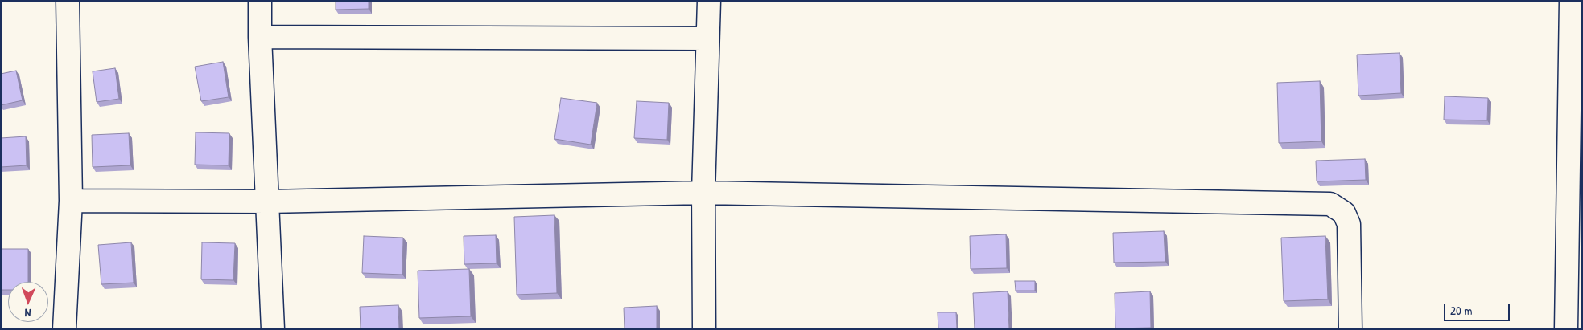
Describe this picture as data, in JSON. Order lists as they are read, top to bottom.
{
  "scale_bar": "20 m",
  "north": "bottom"
}
